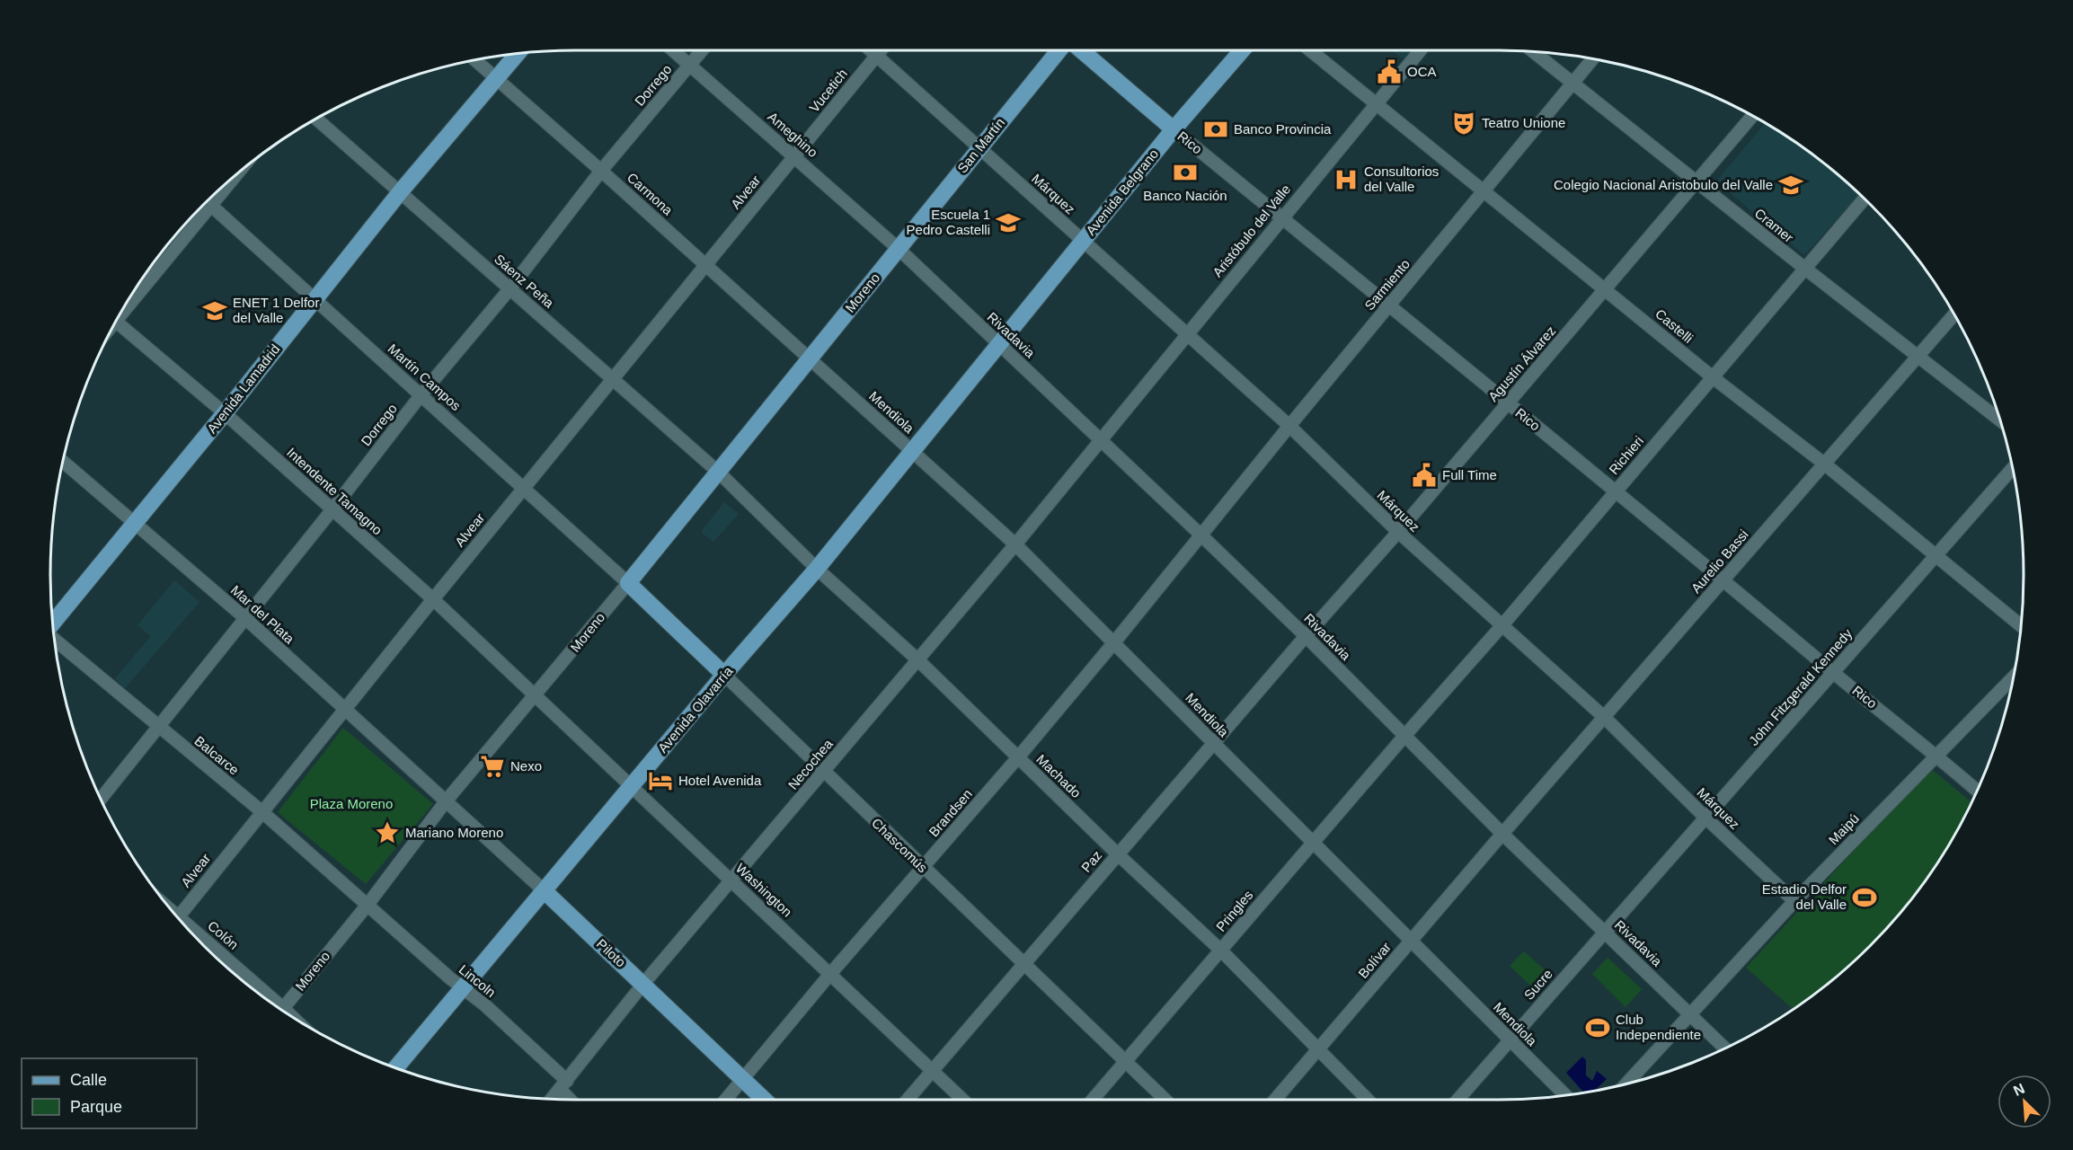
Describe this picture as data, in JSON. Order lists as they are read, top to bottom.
{
  "streets": {
    "main road": [
      "Rico",
      "San Martín",
      "Avenida Belgrano",
      "Moreno",
      "Avenida Lamadrid",
      "Avenida Olavarría",
      "Chascomús",
      "Piloto"
    ],
    "street": [
      "Dorrego",
      "Vucetich",
      "Ameghino",
      "Alvear",
      "Carmona",
      "Márquez",
      "Cramer",
      "Aristóbulo del Valle",
      "Sáenz Peña",
      "Sarmiento",
      "Castelli",
      "Rivadavia",
      "Agustín Álvarez",
      "Martín Campos",
      "Mendiola",
      "Richieri",
      "Intendente Tamagno",
      "Aurelio Bassi",
      "Mar del Plata",
      "John Fitzgerald Kennedy",
      "Balcarce",
      "Necochea",
      "Machado",
      "Brandsen",
      "Maipú",
      "Paz",
      "Washington",
      "Pringles",
      "Colón",
      "Bolívar",
      "Lincoln",
      "Sucre"
    ]
  },
  "crossings": [
    ["Dorrego", "Ameghino"],
    ["Dorrego", "Carmona"],
    ["Dorrego", "Sáenz Peña"],
    ["Dorrego", "Martín Campos"],
    ["Dorrego", "Intendente Tamagno"],
    ["Dorrego", "Mar del Plata"],
    ["Dorrego", "Balcarce"],
    ["Vucetich", "Ameghino"],
    ["Vucetich", "Alvear"],
    ["Vucetich", "Márquez"],
    ["Ameghino", "San Martín"],
    ["Ameghino", "Alvear"],
    ["Ameghino", "Moreno"],
    ["Ameghino", "Rivadavia"],
    ["Rico", "Avenida Belgrano"],
    ["Rico", "Aristóbulo del Valle"],
    ["Rico", "Sarmiento"],
    ["Rico", "Agustín Álvarez"],
    ["Rico", "Richieri"],
    ["Rico", "Aurelio Bassi"],
    ["Rico", "John Fitzgerald Kennedy"],
    ["Rico", "Maipú"],
    ["San Martín", "Márquez"],
    ["San Martín", "Moreno"],
    ["San Martín", "Rivadavia"],
    ["Alvear", "Carmona"],
    ["Alvear", "Sáenz Peña"],
    ["Alvear", "Martín Campos"],
    ["Alvear", "Intendente Tamagno"],
    ["Alvear", "Mar del Plata"],
    ["Alvear", "Balcarce"],
    ["Avenida Belgrano", "Márquez"],
    ["Avenida Belgrano", "Rivadavia"],
    ["Avenida Belgrano", "Avenida Olavarría"],
    ["Carmona", "Moreno"],
    ["Carmona", "Avenida Lamadrid"],
    ["Carmona", "Mendiola"],
    ["Márquez", "Aristóbulo del Valle"],
    ["Márquez", "Sarmiento"],
    ["Márquez", "Agustín Álvarez"],
    ["Márquez", "Richieri"],
    ["Márquez", "Aurelio Bassi"],
    ["Márquez", "John Fitzgerald Kennedy"],
    ["Márquez", "Maipú"],
    ["Cramer", "Sarmiento"],
    ["Cramer", "Agustín Álvarez"],
    ["Cramer", "Richieri"],
    ["Cramer", "Aurelio Bassi"],
    ["Aristóbulo del Valle", "Castelli"],
    ["Aristóbulo del Valle", "Rivadavia"],
    ["Aristóbulo del Valle", "Necochea"],
    ["Sáenz Peña", "Moreno"],
    ["Sáenz Peña", "Avenida Lamadrid"],
    ["Sáenz Peña", "Machado"],
    ["Sarmiento", "Castelli"],
    ["Sarmiento", "Rivadavia"],
    ["Sarmiento", "Brandsen"],
    ["Moreno", "Rivadavia"],
    ["Moreno", "Martín Campos"],
    ["Moreno", "Mendiola"],
    ["Moreno", "Intendente Tamagno"],
    ["Moreno", "Mar del Plata"],
    ["Moreno", "Balcarce"],
    ["Moreno", "Machado"],
    ["Moreno", "Chascomús"],
    ["Moreno", "Washington"],
    ["Moreno", "Piloto"],
    ["Moreno", "Lincoln"],
    ["Castelli", "Agustín Álvarez"],
    ["Castelli", "Richieri"],
    ["Castelli", "Aurelio Bassi"],
    ["Castelli", "John Fitzgerald Kennedy"],
    ["Rivadavia", "Agustín Álvarez"],
    ["Rivadavia", "Richieri"],
    ["Rivadavia", "Aurelio Bassi"],
    ["Rivadavia", "John Fitzgerald Kennedy"],
    ["Rivadavia", "Avenida Olavarría"],
    ["Rivadavia", "Necochea"],
    ["Rivadavia", "Brandsen"],
    ["Rivadavia", "Maipú"],
    ["Rivadavia", "Paz"],
    ["Rivadavia", "Pringles"],
    ["Rivadavia", "Bolívar"],
    ["Rivadavia", "Sucre"],
    ["Agustín Álvarez", "Paz"],
    ["Martín Campos", "Avenida Lamadrid"],
    ["Martín Campos", "Chascomús"],
    ["Avenida Lamadrid", "Intendente Tamagno"],
    ["Avenida Lamadrid", "Mar del Plata"],
    ["Mendiola", "Avenida Olavarría"],
    ["Mendiola", "Necochea"],
    ["Mendiola", "Brandsen"],
    ["Mendiola", "Paz"],
    ["Mendiola", "Pringles"],
    ["Mendiola", "Bolívar"],
    ["Mendiola", "Sucre"],
    ["Richieri", "Pringles"],
    ["Intendente Tamagno", "Washington"],
    ["Aurelio Bassi", "Bolívar"],
    ["Mar del Plata", "Piloto"],
    ["John Fitzgerald Kennedy", "Sucre"],
    ["Avenida Olavarría", "Machado"],
    ["Avenida Olavarría", "Chascomús"],
    ["Avenida Olavarría", "Washington"],
    ["Avenida Olavarría", "Piloto"],
    ["Avenida Olavarría", "Lincoln"],
    ["Balcarce", "Lincoln"],
    ["Necochea", "Machado"],
    ["Necochea", "Chascomús"],
    ["Necochea", "Washington"],
    ["Necochea", "Piloto"],
    ["Necochea", "Lincoln"],
    ["Machado", "Brandsen"],
    ["Machado", "Paz"],
    ["Machado", "Pringles"],
    ["Machado", "Bolívar"],
    ["Brandsen", "Chascomús"],
    ["Brandsen", "Washington"],
    ["Brandsen", "Piloto"],
    ["Chascomús", "Paz"],
    ["Chascomús", "Pringles"],
    ["Paz", "Washington"]
  ],
  "parks": ["Plaza Moreno"],
  "places": {
    "public building": ["OCA", "Full Time"],
    "theatre": ["Teatro Unione"],
    "bank": ["Banco Provincia", "Banco Nación"],
    "hospital": ["Consultorios del Valle"],
    "school or university": ["Colegio Nacional Aristobulo del Valle", "Escuela 1 Pedro Castelli", "ENET 1 Delfor del Valle"],
    "supermarket": ["Nexo"],
    "hotel": ["Hotel Avenida"],
    "place": ["Mariano Moreno"],
    "sports": ["Estadio Delfor del Valle", "Club Independiente"]
  },
  "legend": ["Calle", "Parque"],
  "north": "top left"
}
